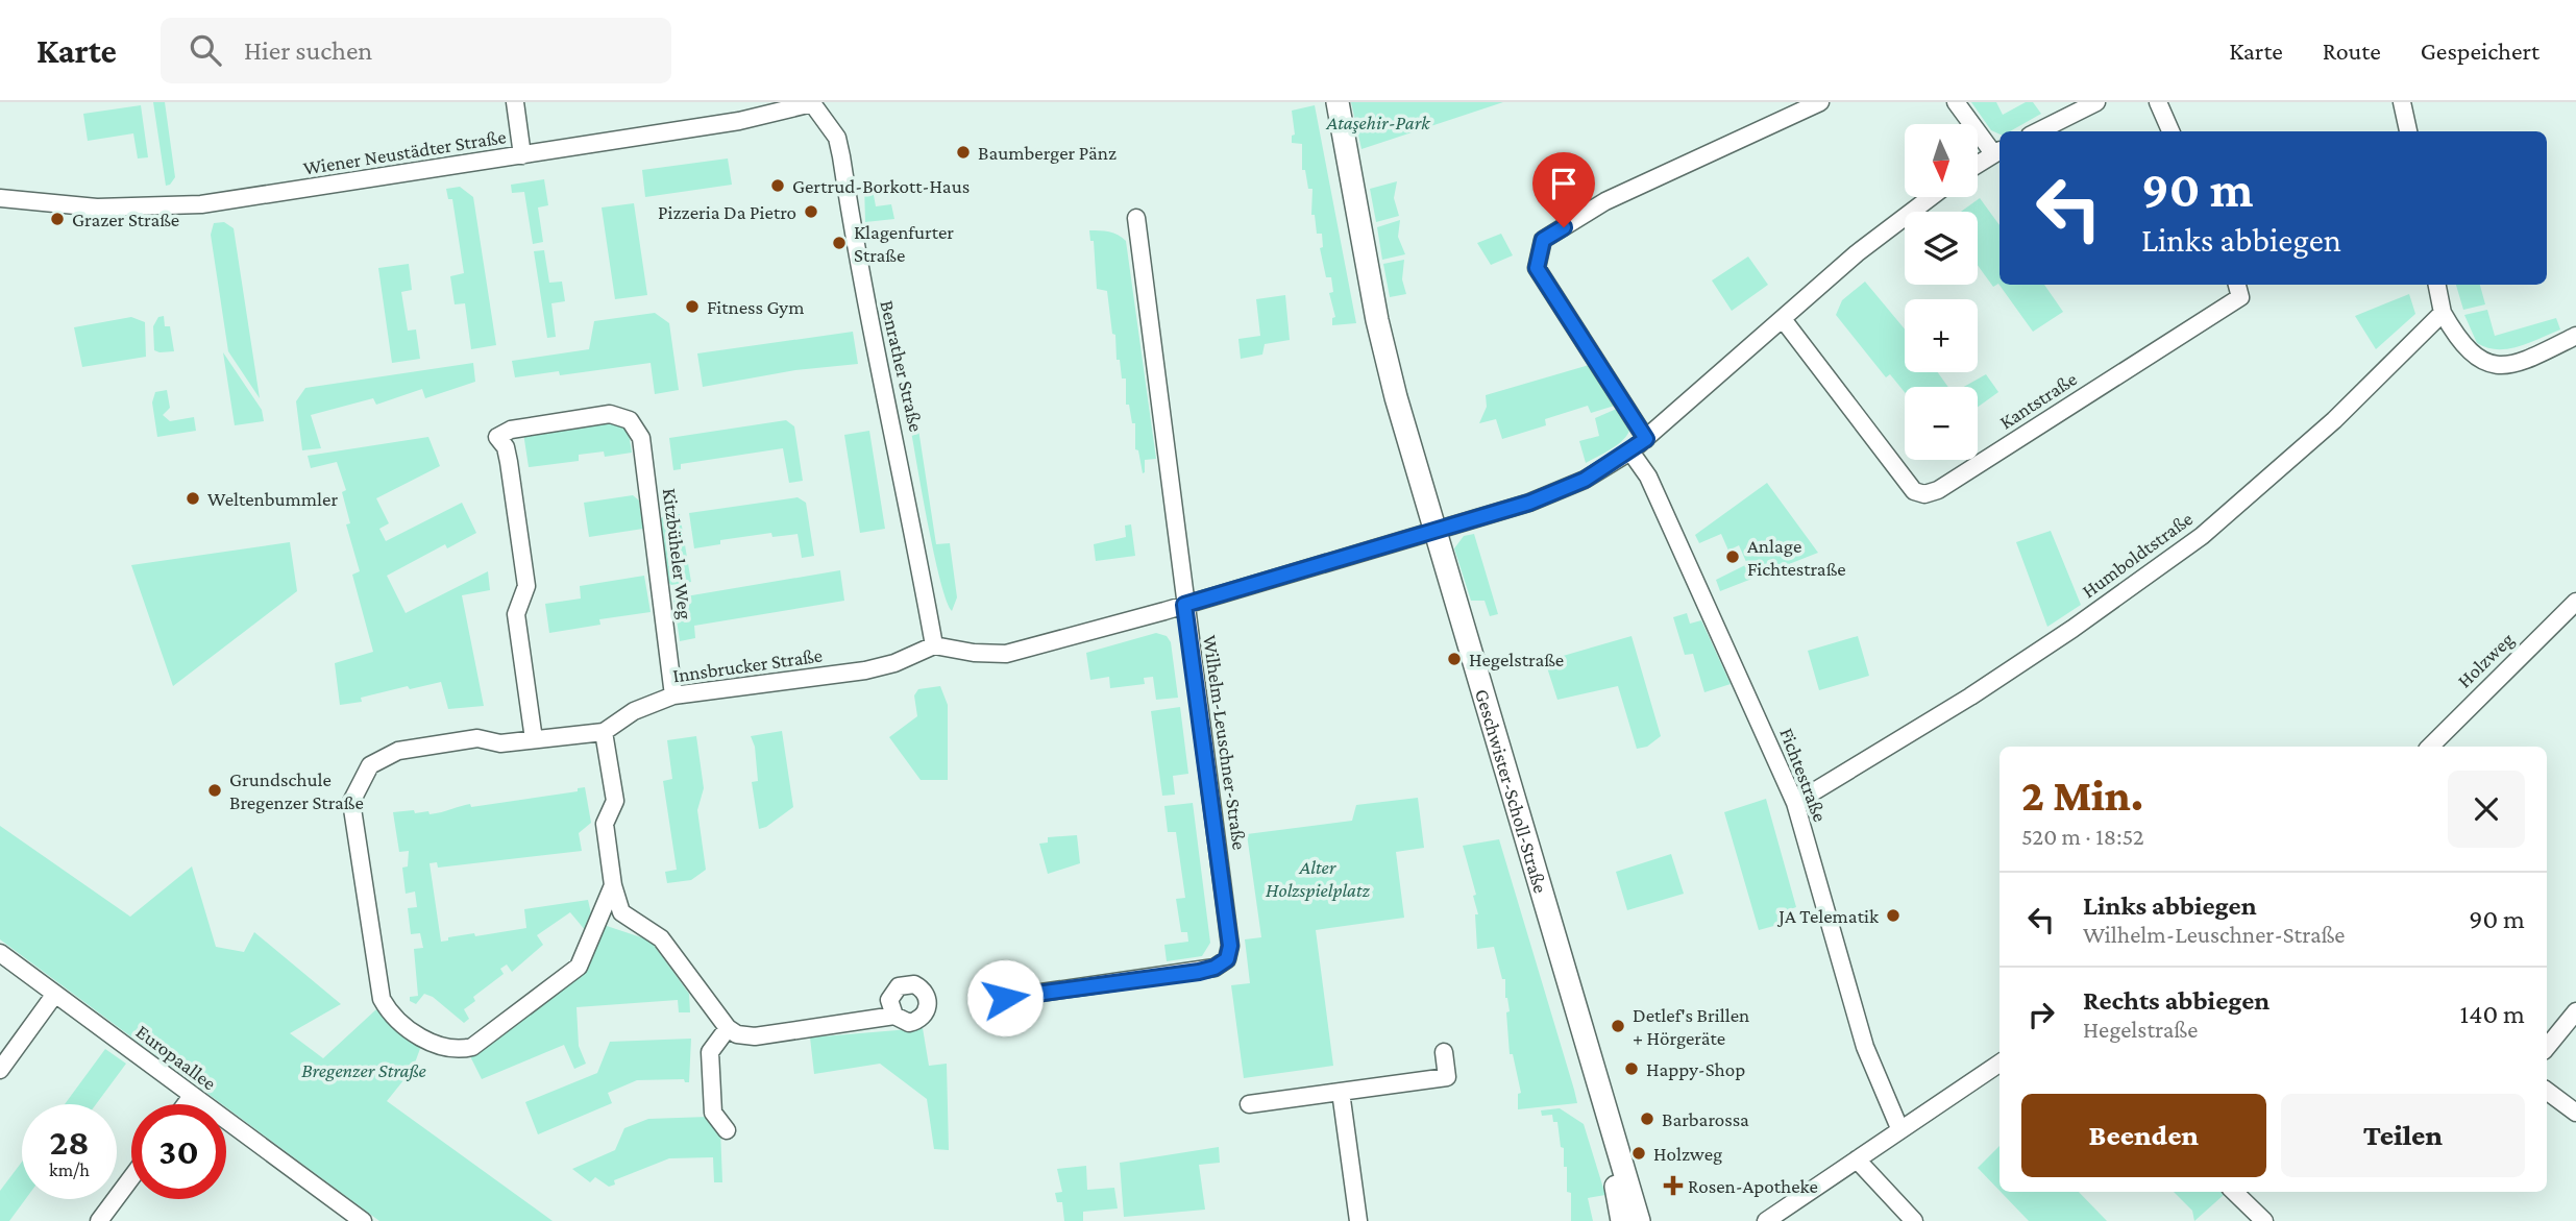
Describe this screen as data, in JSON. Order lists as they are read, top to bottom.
{
  "streets": {
    "street": [
      "Wiener Neustädter Straße",
      "Benrather Straße",
      "Kantstraße",
      "Kitzbüheler Weg",
      "Humboldtstraße",
      "Holzweg",
      "Innsbrucker Straße",
      "Wilhelm-Leuschner-Straße",
      "Fichtestraße",
      "Geschwister-Scholl-Straße",
      "Europaallee"
    ]
  },
  "crossings": [
    ["Wiener Neustädter Straße", "Benrather Straße"],
    ["Benrather Straße", "Innsbrucker Straße"],
    ["Kitzbüheler Weg", "Innsbrucker Straße"],
    ["Humboldtstraße", "Fichtestraße"]
  ],
  "parks": ["Ataşehir-Park", "Alter Holzspielplatz", "Bregenzer Straße"],
  "places": {
    "other": [
      "Baumberger Pänz",
      "Gertrud-Borkott-Haus",
      "Pizzeria Da Pietro",
      "Grazer Straße",
      "Klagenfurter Straße",
      "Fitness Gym",
      "Weltenbummler",
      "Anlage Fichtestraße",
      "Hegelstraße",
      "Grundschule Bregenzer Straße",
      "JA Telematik",
      "Detlef's Brillen + Hörgeräte",
      "Happy-Shop",
      "Barbarossa",
      "Holzweg"
    ],
    "health": ["Rosen-Apotheke"]
  },
  "north": "bottom",
  "page": {
    "header": "Karte",
    "search": "Hier suchen",
    "nav": ["Karte", "Route", "Gespeichert"],
    "map_buttons": ["+", "−"],
    "turn": ["90 m", "Links abbiegen"],
    "heading": ["2 Min.", "520 m · 18:52"],
    "list": [
      {
        "name": "Links abbiegen",
        "note": "Wilhelm-Leuschner-Straße",
        "value": "90 m"
      },
      {
        "name": "Rechts abbiegen",
        "note": "Hegelstraße",
        "value": "140 m"
      }
    ],
    "buttons": ["Beenden", "Teilen"],
    "speed": "28 km/h",
    "limit": "30"
  }
}
